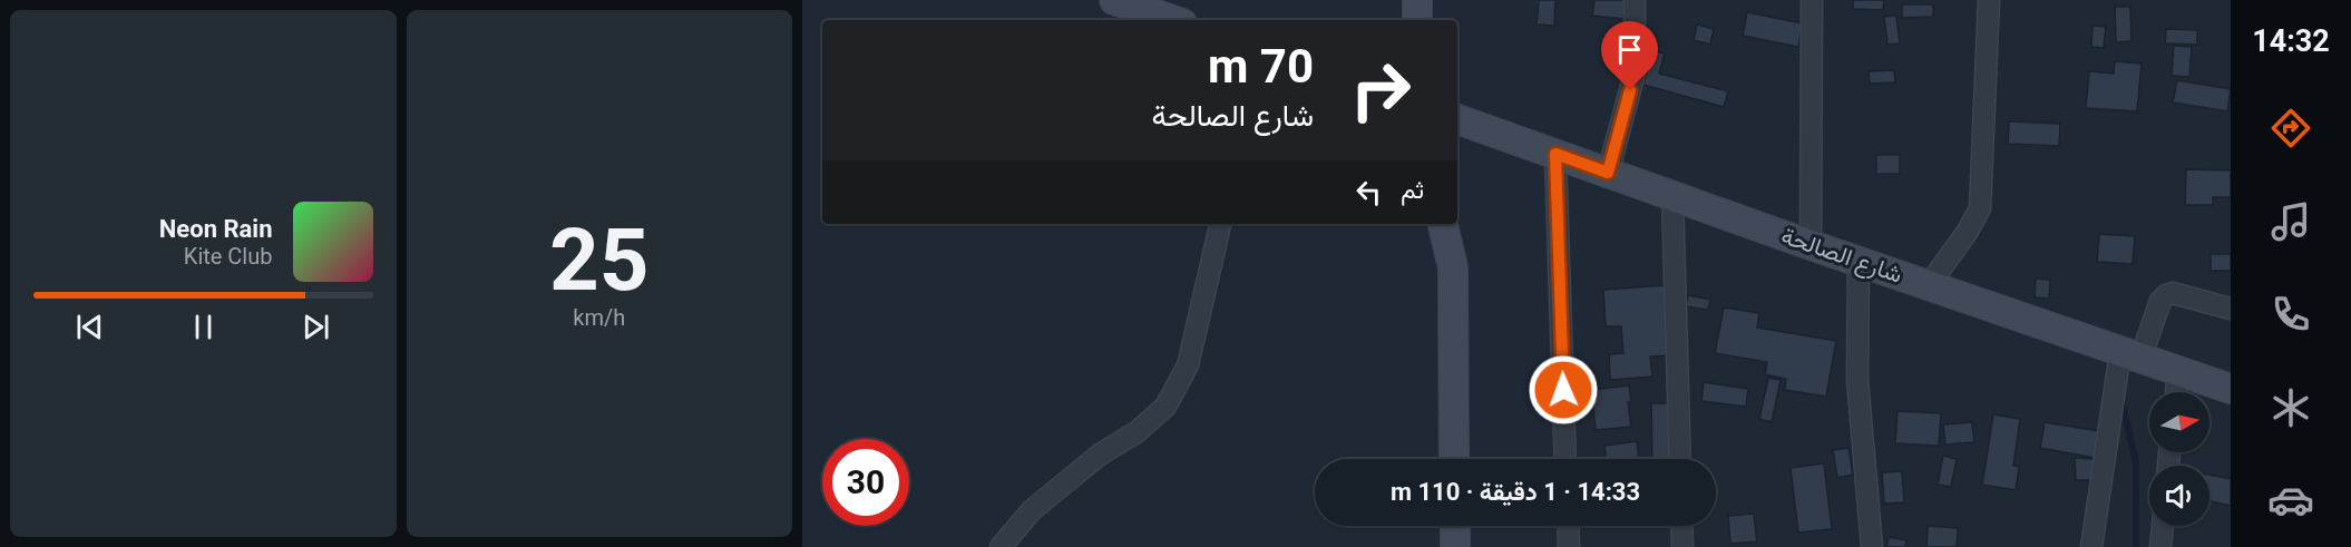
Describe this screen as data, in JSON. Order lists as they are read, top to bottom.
{
  "streets": {
    "main road": ["شارع الصالحة"]
  },
  "north": "right",
  "page": {
    "tabs": "14:32",
    "tile": ["25", "km/h"],
    "turn": ["70 m", "شارع الصالحة"],
    "then": "ثم",
    "song": ["Neon Rain", "Kite Club"],
    "limit": "30",
    "trip": "14:33 · 1 دقيقة · 110 m"
  }
}
